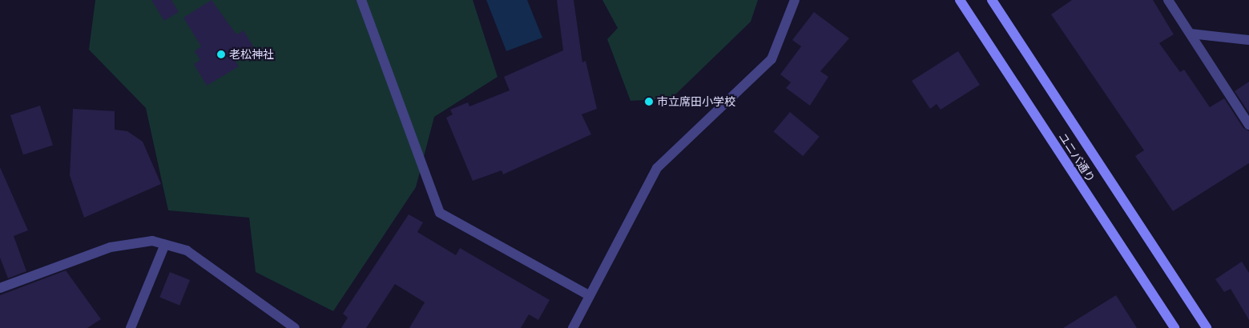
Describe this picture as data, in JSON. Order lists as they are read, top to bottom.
{
  "streets": {
    "street": ["ユニバ通り"]
  },
  "places": ["老松神社", "市立席田小学校"]
}
